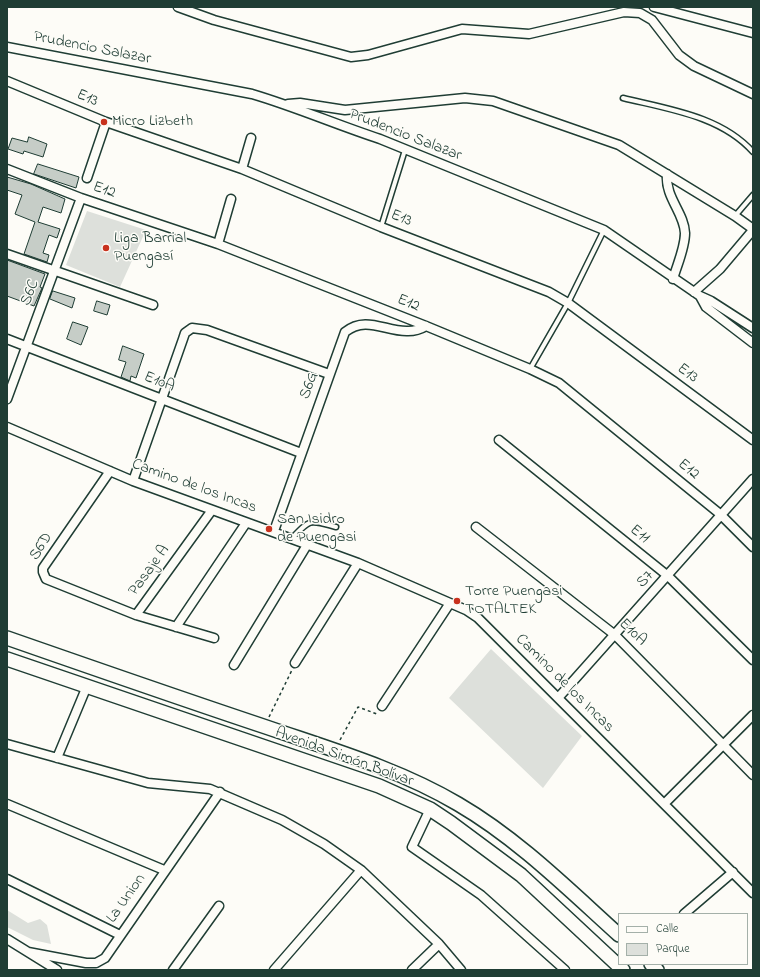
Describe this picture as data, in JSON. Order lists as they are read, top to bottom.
{
  "streets": {
    "highway": ["Avenida Simón Bolívar"],
    "street": [
      "Prudencio Salazar",
      "E13",
      "E12",
      "S6C",
      "E10A",
      "S6G",
      "Camino de los Incas",
      "E11",
      "S6D",
      "Pasaje A",
      "S7",
      "La Union"
    ]
  },
  "crossings": [
    ["E12", "S6C"],
    ["E12", "S6G"],
    ["E12", "S7"],
    ["S6C", "E10A"],
    ["E10A", "S6G"],
    ["E10A", "S7"],
    ["S6G", "Camino de los Incas"],
    ["Camino de los Incas", "S6D"],
    ["Camino de los Incas", "Pasaje A"],
    ["Camino de los Incas", "S7"],
    ["E11", "S7"],
    ["S6D", "Pasaje A"]
  ],
  "places": [
    "Micro Lizbeth",
    "Liga Barrial Puengasí",
    "San Isidro de Puengasi",
    "Torre Puengasi TOTALTEK"
  ],
  "legend": ["Calle", "Parque"]
}
